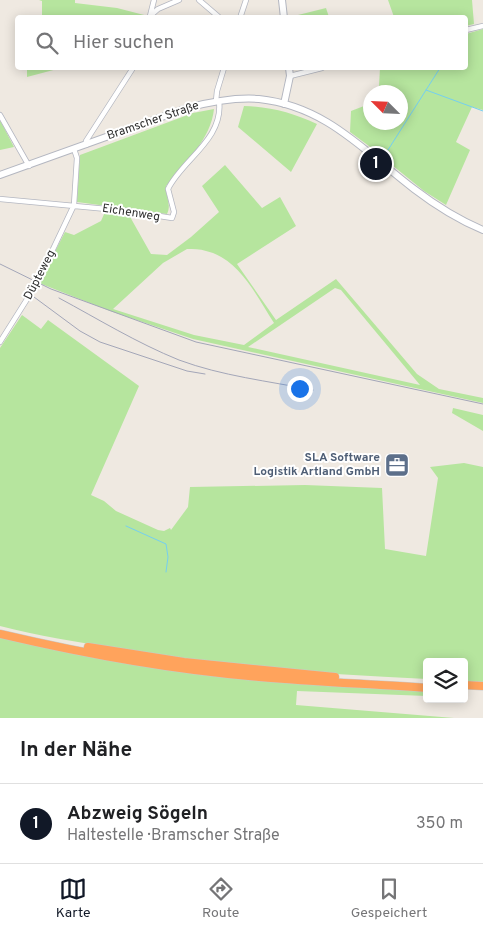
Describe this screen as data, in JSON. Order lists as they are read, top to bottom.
{
  "streets": {
    "street": ["Bramscher Straße", "Eichenweg", "Düpteweg"]
  },
  "crossings": [
    ["Bramscher Straße", "Eichenweg"],
    ["Eichenweg", "Düpteweg"]
  ],
  "places": {
    "office": ["SLA Software Logistik Artland GmbH"]
  },
  "north": "top left",
  "page": {
    "search": "Hier suchen",
    "pins": "1",
    "heading": "In der Nähe",
    "list": [
      {
        "mark": "1",
        "name": "Abzweig Sögeln",
        "note": "Haltestelle · Bramscher Straße",
        "value": "350 m"
      }
    ],
    "nav": ["Karte", "Route", "Gespeichert"]
  }
}
